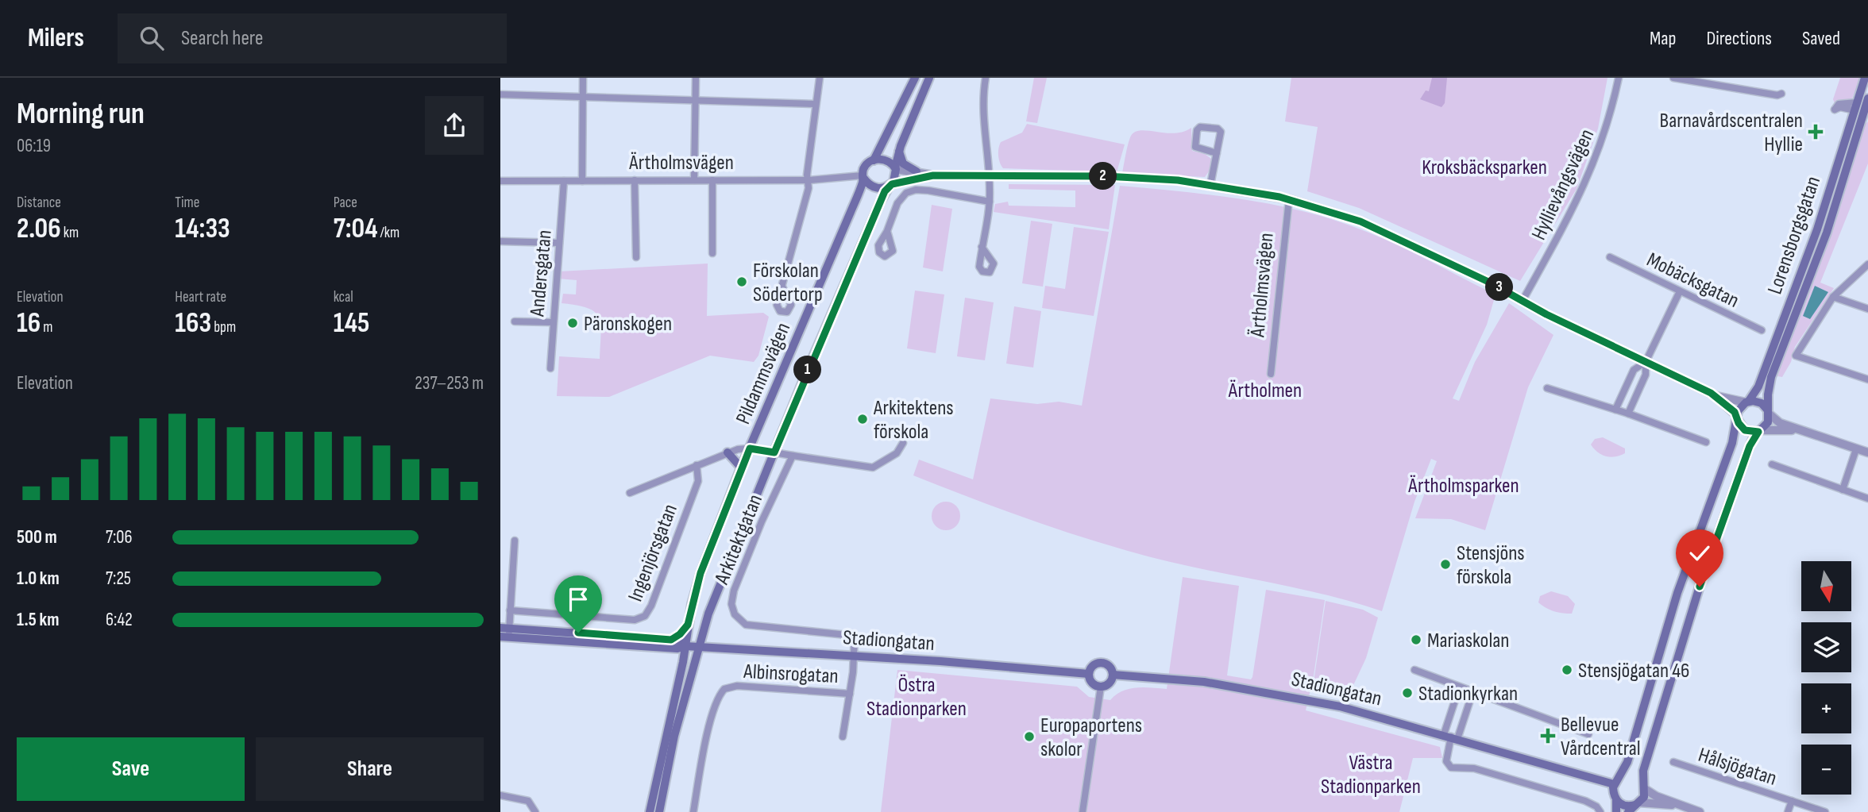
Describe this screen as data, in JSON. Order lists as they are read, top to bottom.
{
  "streets": {
    "main road": [
      "Ärtholmsvägen",
      "Lorensborgsgatan",
      "Pildammsvägen",
      "Stadiongatan"
    ],
    "street": [
      "Hyllievångsvägen",
      "Andersgatan",
      "Mobäcksgatan",
      "Arkitektgatan",
      "Ingenjörsgatan",
      "Albinsrogatan",
      "Hålsjögatan"
    ]
  },
  "crossings": [
    ["Ärtholmsvägen", "Hyllievångsvägen"],
    ["Ärtholmsvägen", "Lorensborgsgatan"],
    ["Ärtholmsvägen", "Andersgatan"],
    ["Ärtholmsvägen", "Pildammsvägen"],
    ["Lorensborgsgatan", "Stadiongatan"],
    ["Pildammsvägen", "Stadiongatan"],
    ["Arkitektgatan", "Stadiongatan"]
  ],
  "parks": [
    "Kroksbäcksparken",
    "Ärtholmen",
    "Ärtholmsparken",
    "Östra Stadionparken",
    "Västra Stadionparken"
  ],
  "places": {
    "health": ["Barnavårdscentralen Hyllie", "Bellevue Vårdcentral"],
    "other": [
      "Förskolan Södertorp",
      "Päronskogen",
      "Arkitektens förskola",
      "Stensjöns förskola",
      "Mariaskolan",
      "Stensjögatan 46",
      "Stadionkyrkan",
      "Europaportens skolor"
    ]
  },
  "north": "bottom",
  "page": {
    "header": "Milers",
    "search": "Search here",
    "nav": ["Map", "Directions", "Saved"],
    "heading": ["Morning run", "06:19"],
    "pins": ["2", "3", "1"],
    "stats": [
      ["Distance", "2.06 km"],
      ["Time", "14:33"],
      ["Pace", "7:04 /km"],
      ["Elevation", "16 m"],
      ["Heart rate", "163 bpm"],
      ["kcal", "145"]
    ],
    "chart": ["Elevation", "237–253 m"],
    "list": [
      {
        "name": "500 m",
        "note": "7:06"
      },
      {
        "name": "1.0 km",
        "note": "7:25"
      },
      {
        "name": "1.5 km",
        "note": "6:42"
      }
    ],
    "map_buttons": ["+", "−"],
    "buttons": ["Save", "Share"]
  }
}
